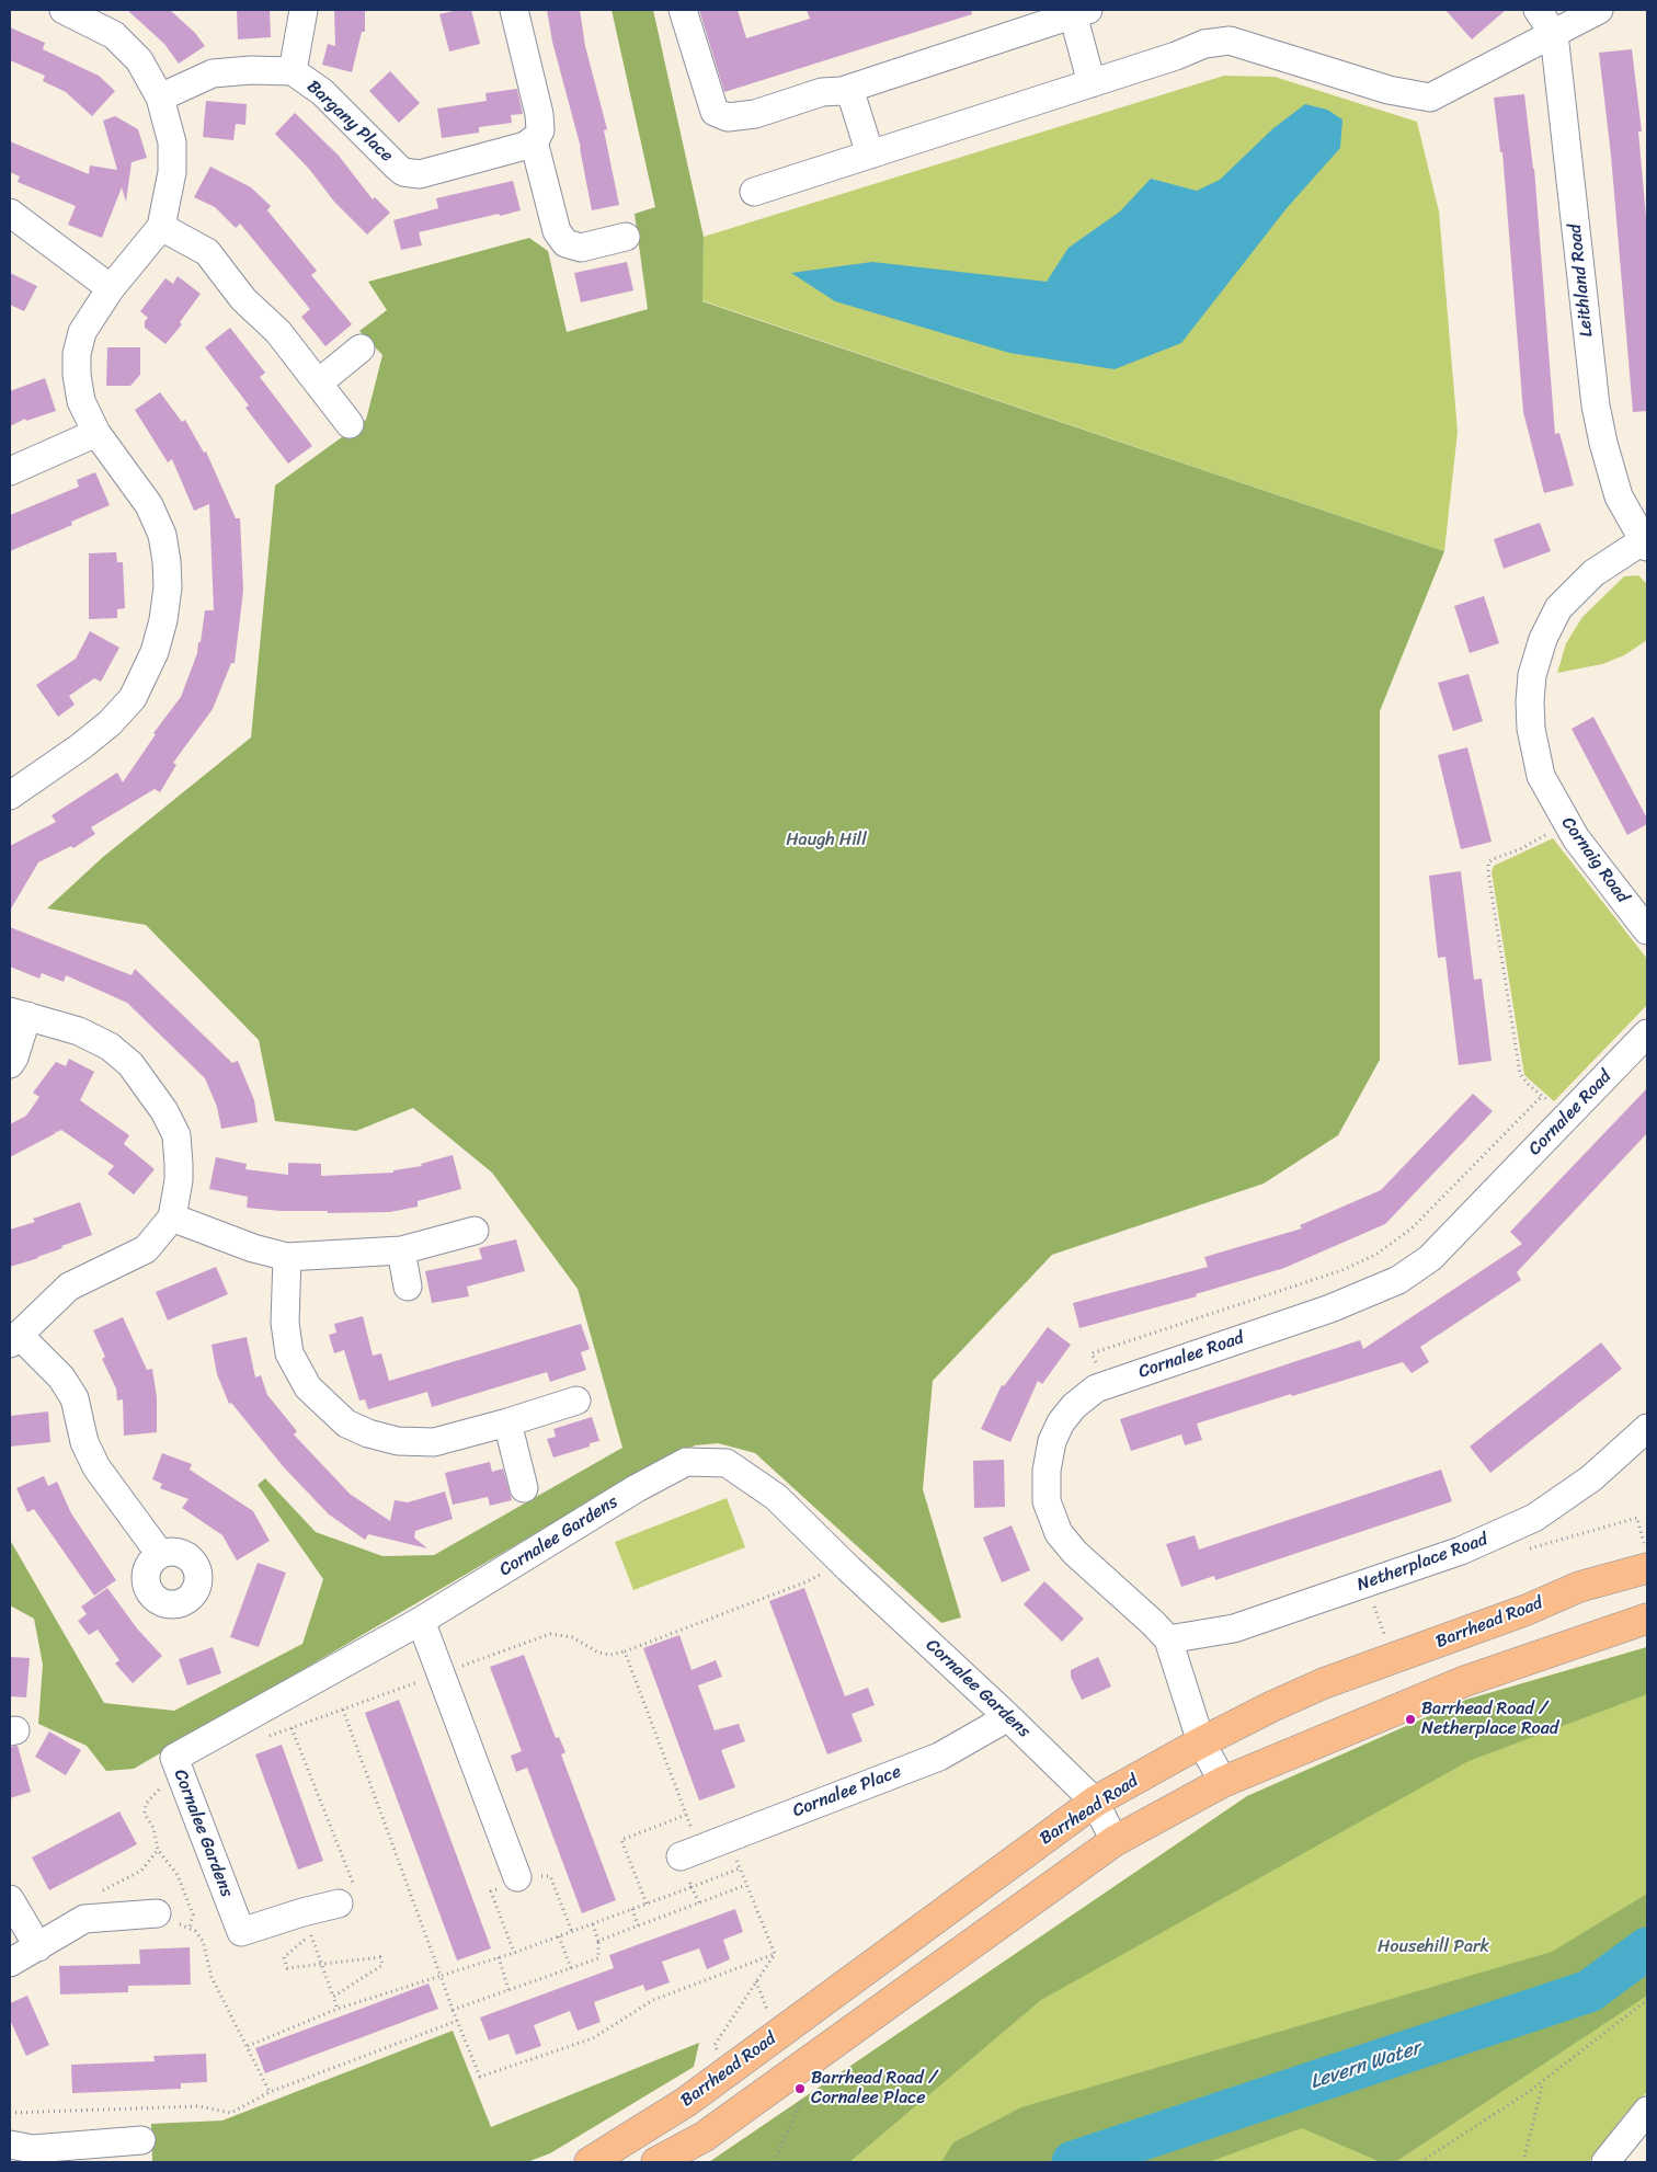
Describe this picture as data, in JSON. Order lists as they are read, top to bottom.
{
  "streets": {
    "main road": ["Barrhead Road"],
    "street": [
      "Bargany Place",
      "Leithland Road",
      "Cornaig Road",
      "Cornalee Road",
      "Cornalee Gardens",
      "Netherplace Road",
      "Cornalee Place"
    ]
  },
  "crossings": [
    ["Leithland Road", "Cornaig Road"],
    ["Cornalee Road", "Netherplace Road"],
    ["Cornalee Road", "Barrhead Road"],
    ["Cornalee Gardens", "Barrhead Road"],
    ["Cornalee Gardens", "Cornalee Place"]
  ],
  "water": ["Levern Water"],
  "parks": ["Haugh Hill", "Househill Park"],
  "places": ["Barrhead Road / Netherplace Road", "Barrhead Road / Cornalee Place"]
}
